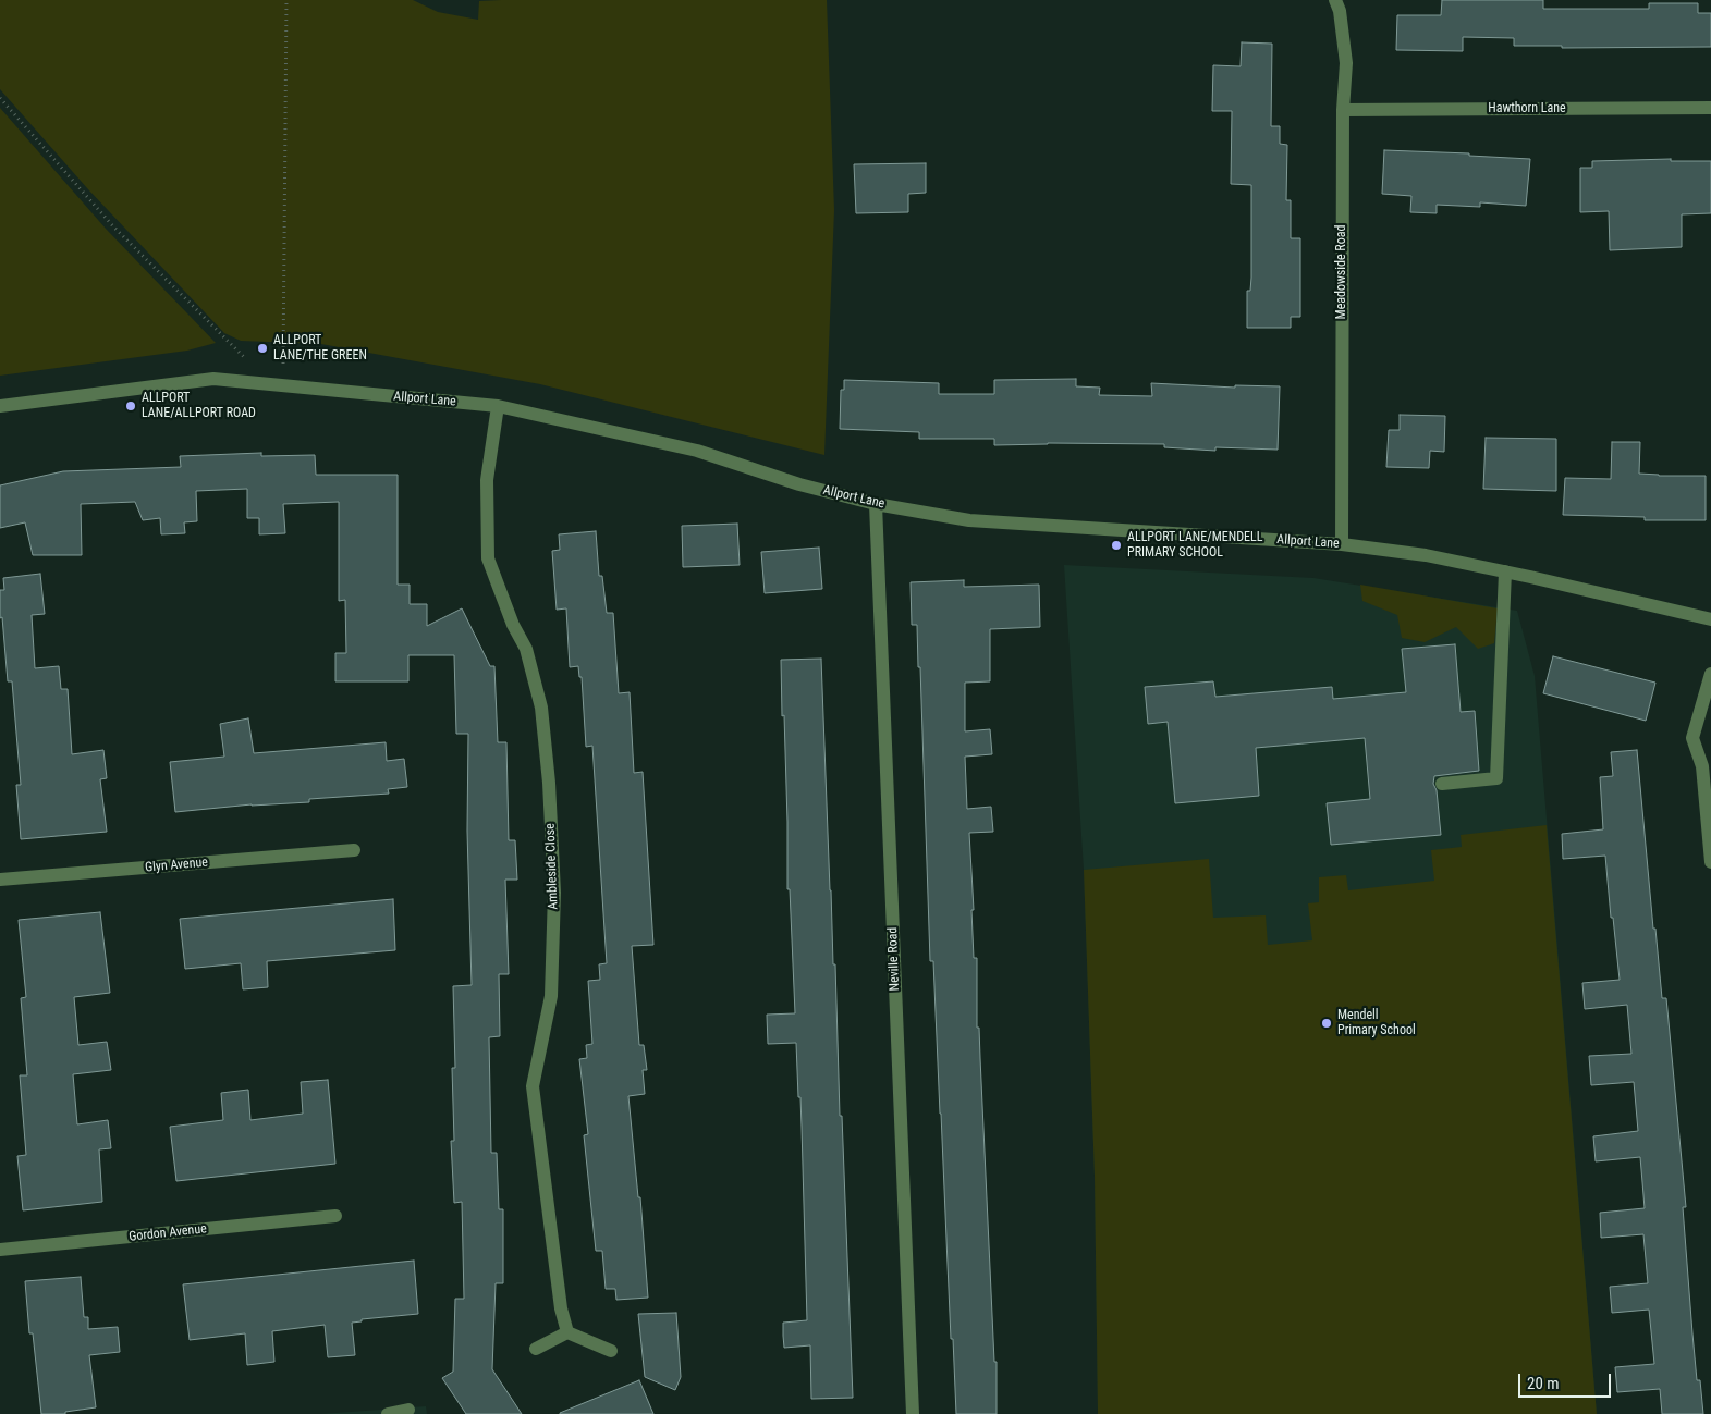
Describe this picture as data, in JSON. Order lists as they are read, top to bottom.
{
  "streets": {
    "street": [
      "Hawthorn Lane",
      "Meadowside Road",
      "Allport Lane",
      "Glyn Avenue",
      "Ambleside Close",
      "Neville Road",
      "Gordon Avenue"
    ]
  },
  "crossings": [
    ["Hawthorn Lane", "Meadowside Road"],
    ["Meadowside Road", "Allport Lane"],
    ["Allport Lane", "Ambleside Close"],
    ["Allport Lane", "Neville Road"]
  ],
  "places": [
    "ALLPORT LANE/THE GREEN",
    "ALLPORT LANE/ALLPORT ROAD",
    "ALLPORT LANE/MENDELL PRIMARY SCHOOL",
    "Mendell Primary School"
  ],
  "scale_bar": "20 m"
}
